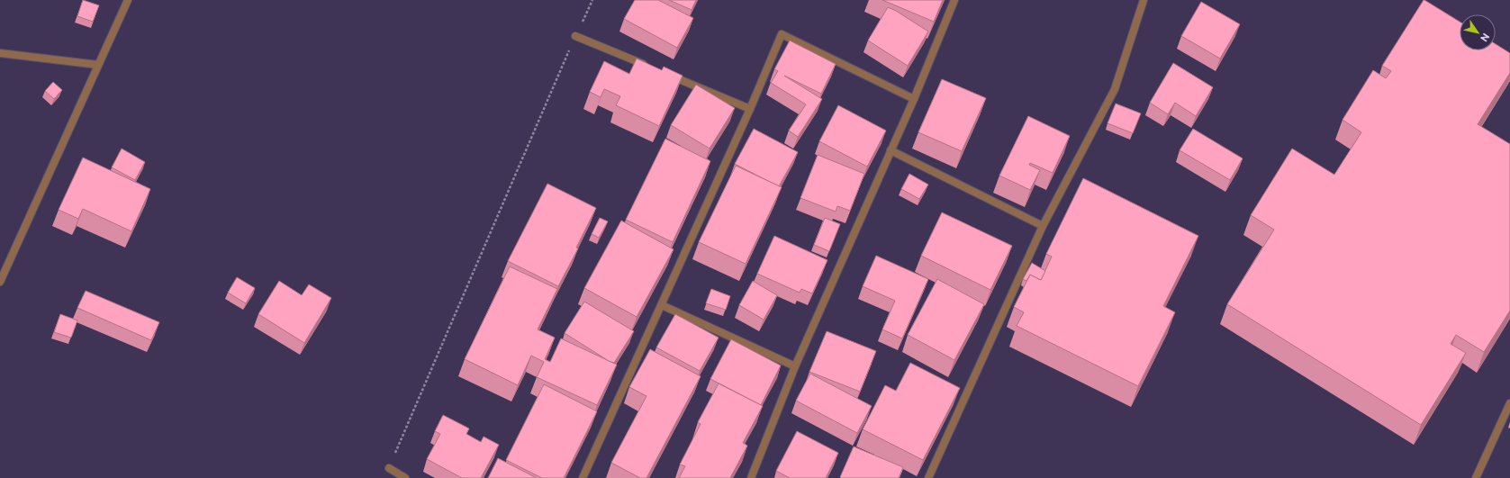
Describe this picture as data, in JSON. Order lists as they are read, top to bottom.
{
  "north": "bottom right"
}
